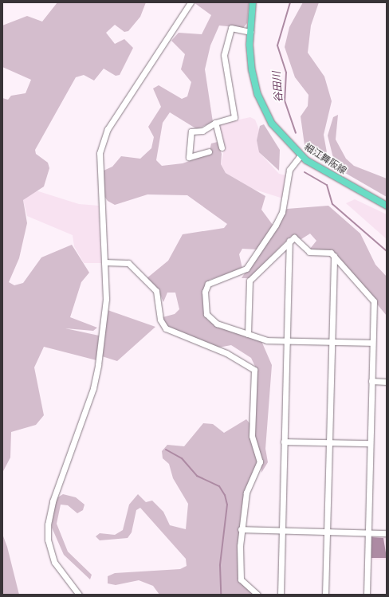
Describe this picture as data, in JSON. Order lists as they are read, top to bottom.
{
  "streets": {
    "main road": ["細江舞阪線"]
  },
  "water": ["谷田川"]
}
